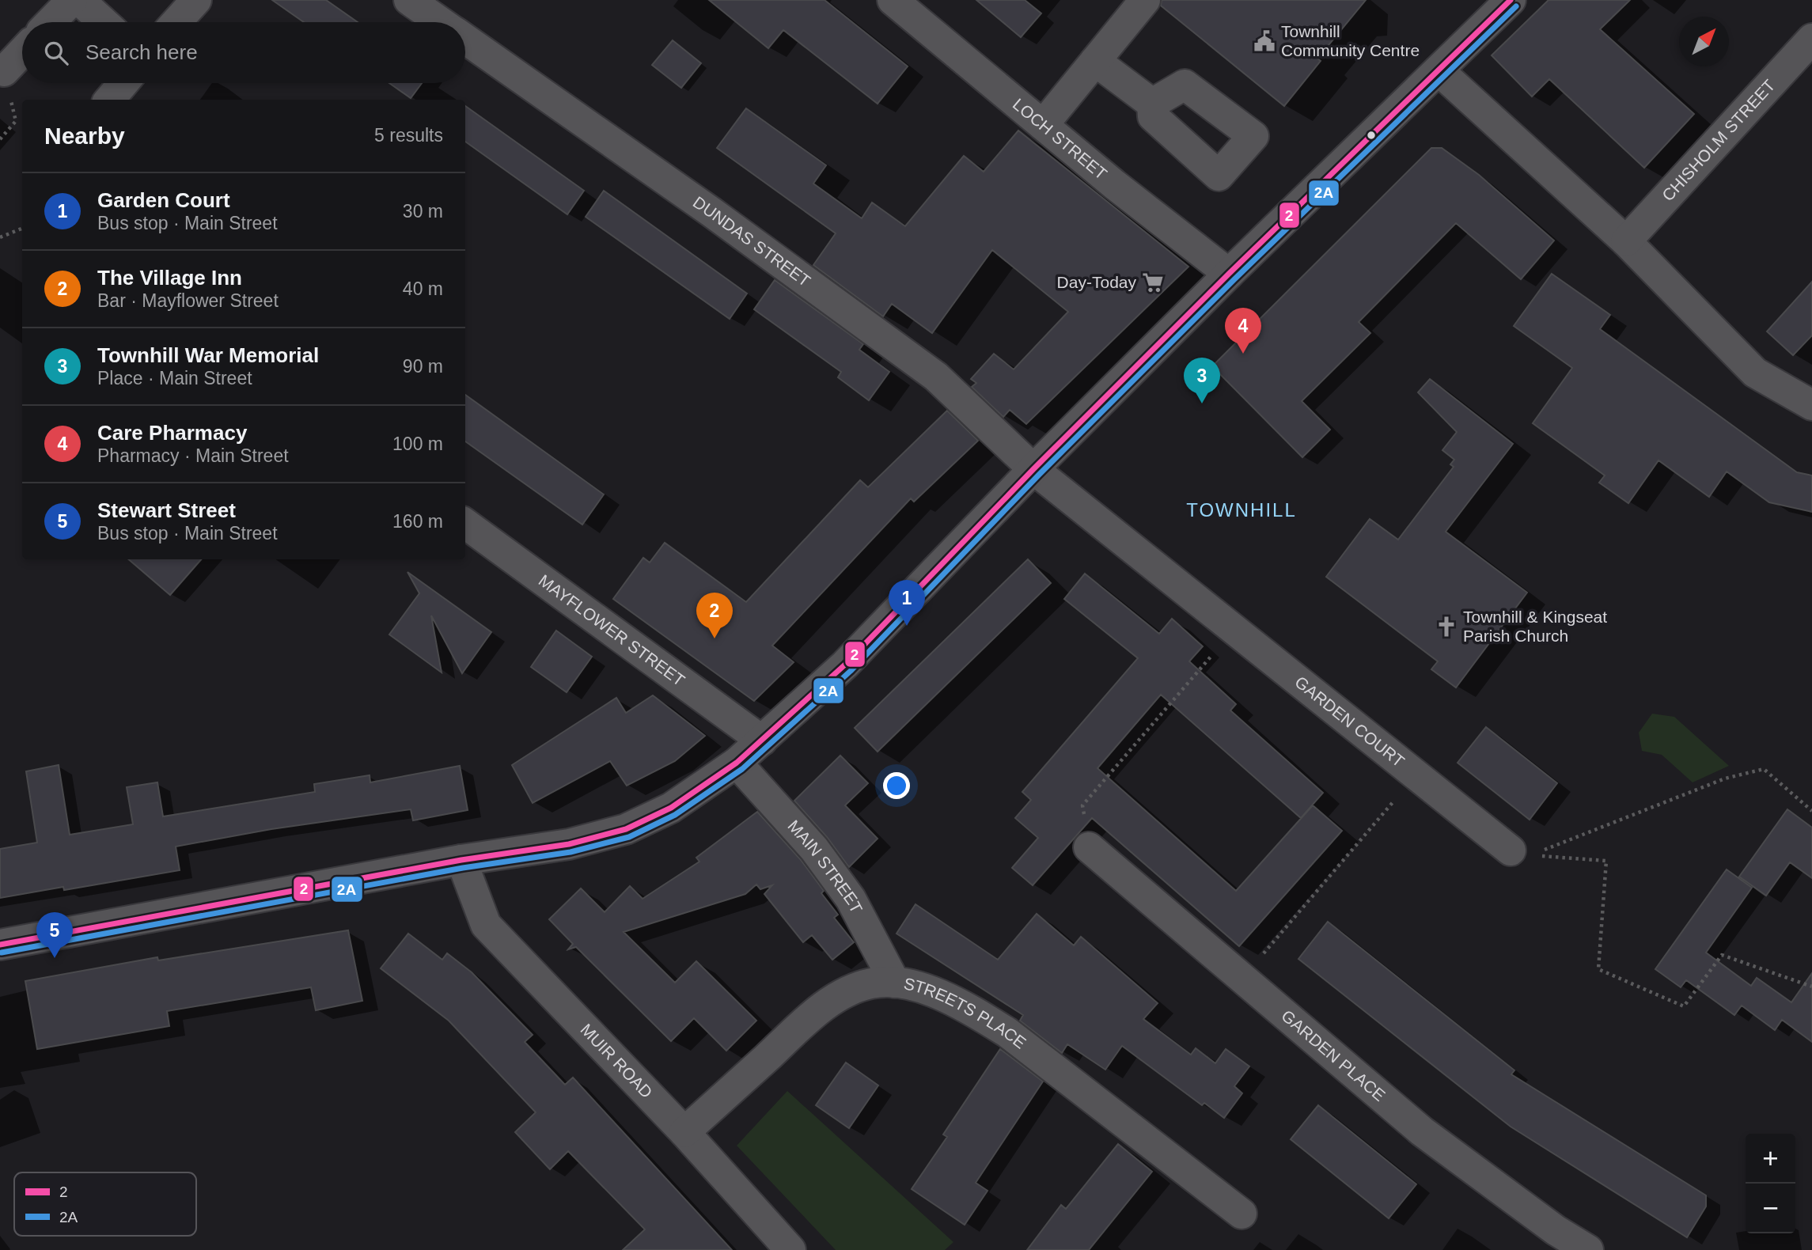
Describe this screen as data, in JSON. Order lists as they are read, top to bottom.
{
  "streets": {
    "street": [
      "LOCH STREET",
      "CHISHOLM STREET",
      "DUNDAS STREET",
      "MAYFLOWER STREET",
      "GARDEN COURT",
      "MAIN STREET",
      "STREETS PLACE",
      "GARDEN PLACE",
      "MUIR ROAD"
    ]
  },
  "crossings": [
    ["DUNDAS STREET", "GARDEN COURT"],
    ["MAIN STREET", "STREETS PLACE"],
    ["STREETS PLACE", "MUIR ROAD"]
  ],
  "districts": ["TOWNHILL"],
  "places": {
    "public building": ["Townhill Community Centre"],
    "supermarket": ["Day-Today"],
    "church": ["Townhill & Kingseat Parish Church"]
  },
  "lines": ["transit line 2", "transit line 2A"],
  "legend": ["2", "2A"],
  "north": "top right",
  "page": {
    "search": "Search here",
    "heading": ["Nearby", "5 results"],
    "list": [
      {
        "mark": "1",
        "name": "Garden Court",
        "note": "Bus stop · Main Street",
        "value": "30 m"
      },
      {
        "mark": "2",
        "name": "The Village Inn",
        "note": "Bar · Mayflower Street",
        "value": "40 m"
      },
      {
        "mark": "3",
        "name": "Townhill War Memorial",
        "note": "Place · Main Street",
        "value": "90 m"
      },
      {
        "mark": "4",
        "name": "Care Pharmacy",
        "note": "Pharmacy · Main Street",
        "value": "100 m"
      },
      {
        "mark": "5",
        "name": "Stewart Street",
        "note": "Bus stop · Main Street",
        "value": "160 m"
      }
    ],
    "pins": [
      "4",
      "3",
      "1",
      "2",
      "5"
    ],
    "map_buttons": ["+", "−"]
  }
}
